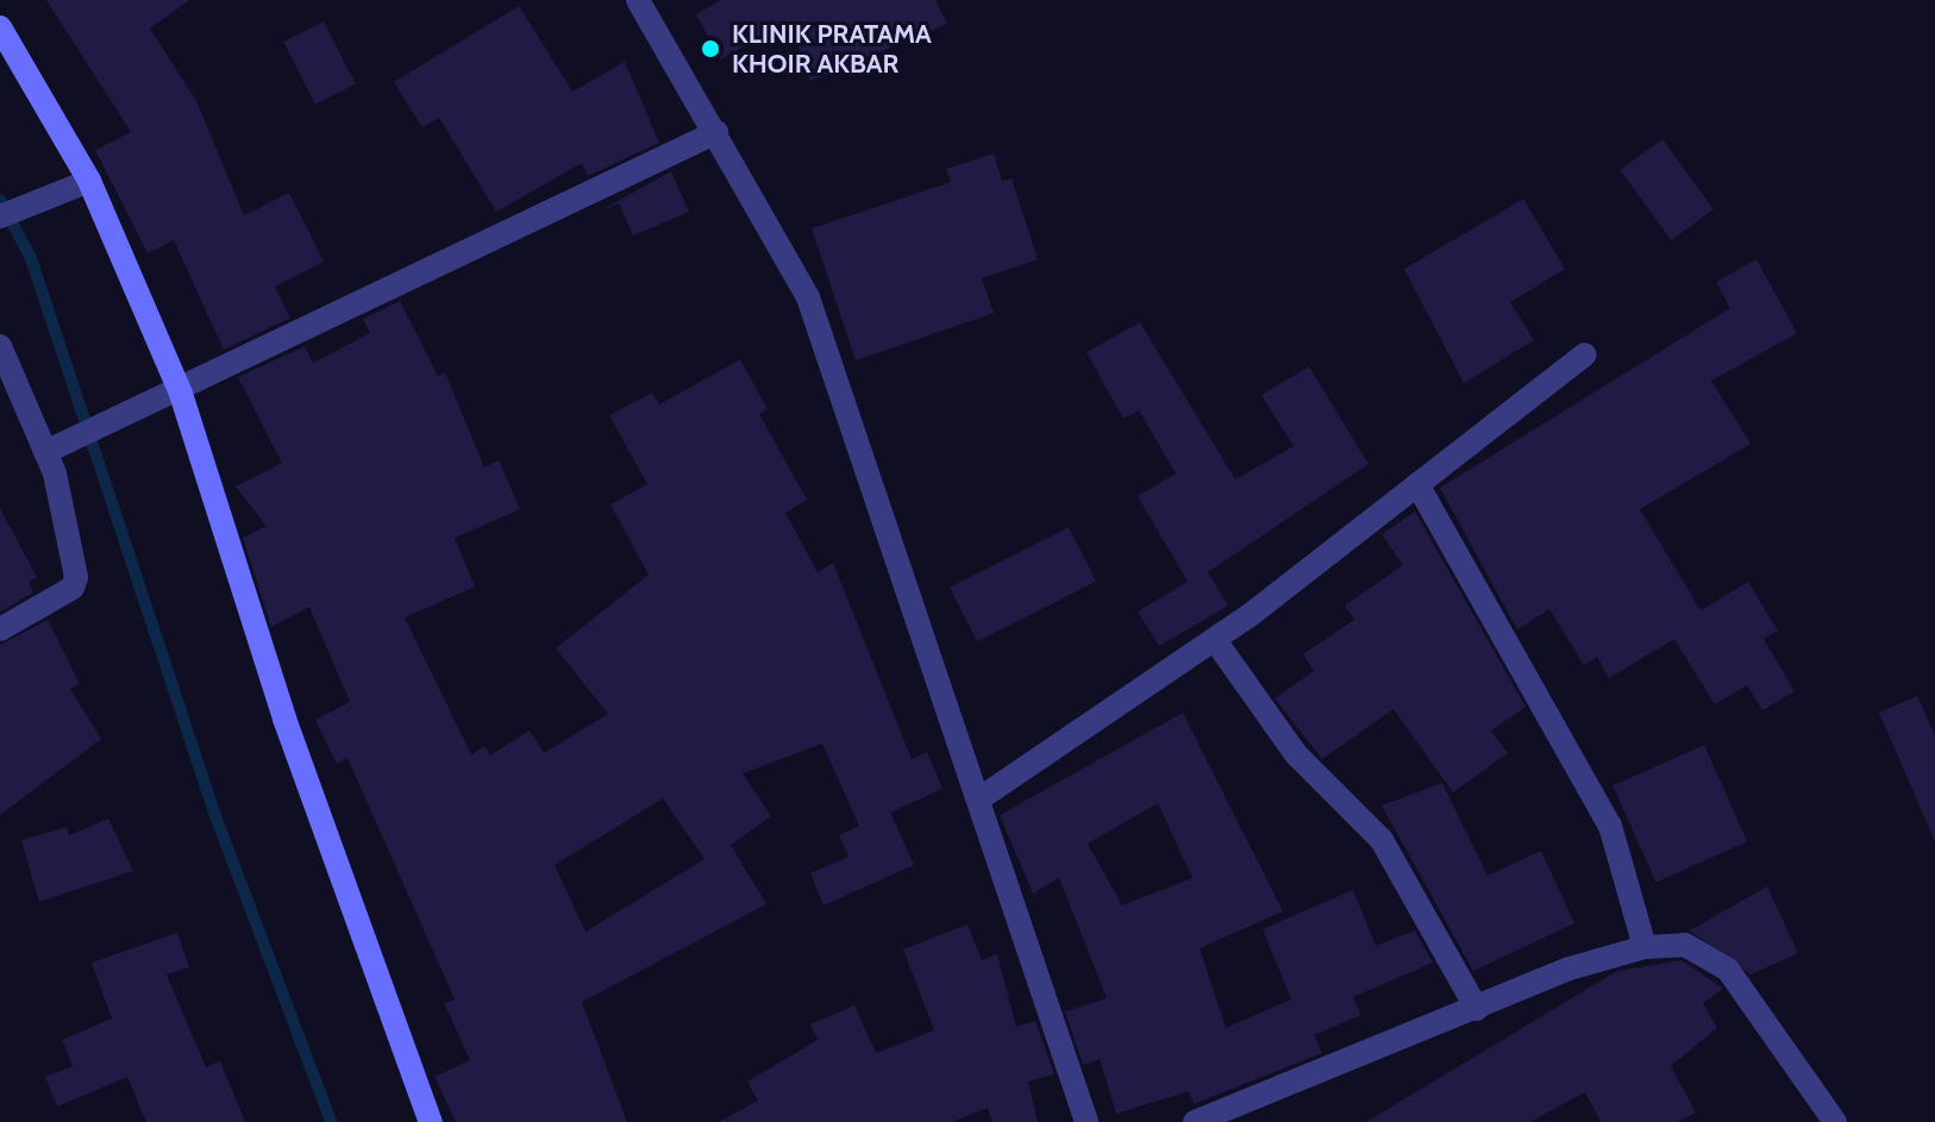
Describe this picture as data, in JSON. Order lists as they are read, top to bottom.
{
  "places": ["KLINIK PRATAMA KHOIR AKBAR"]
}
